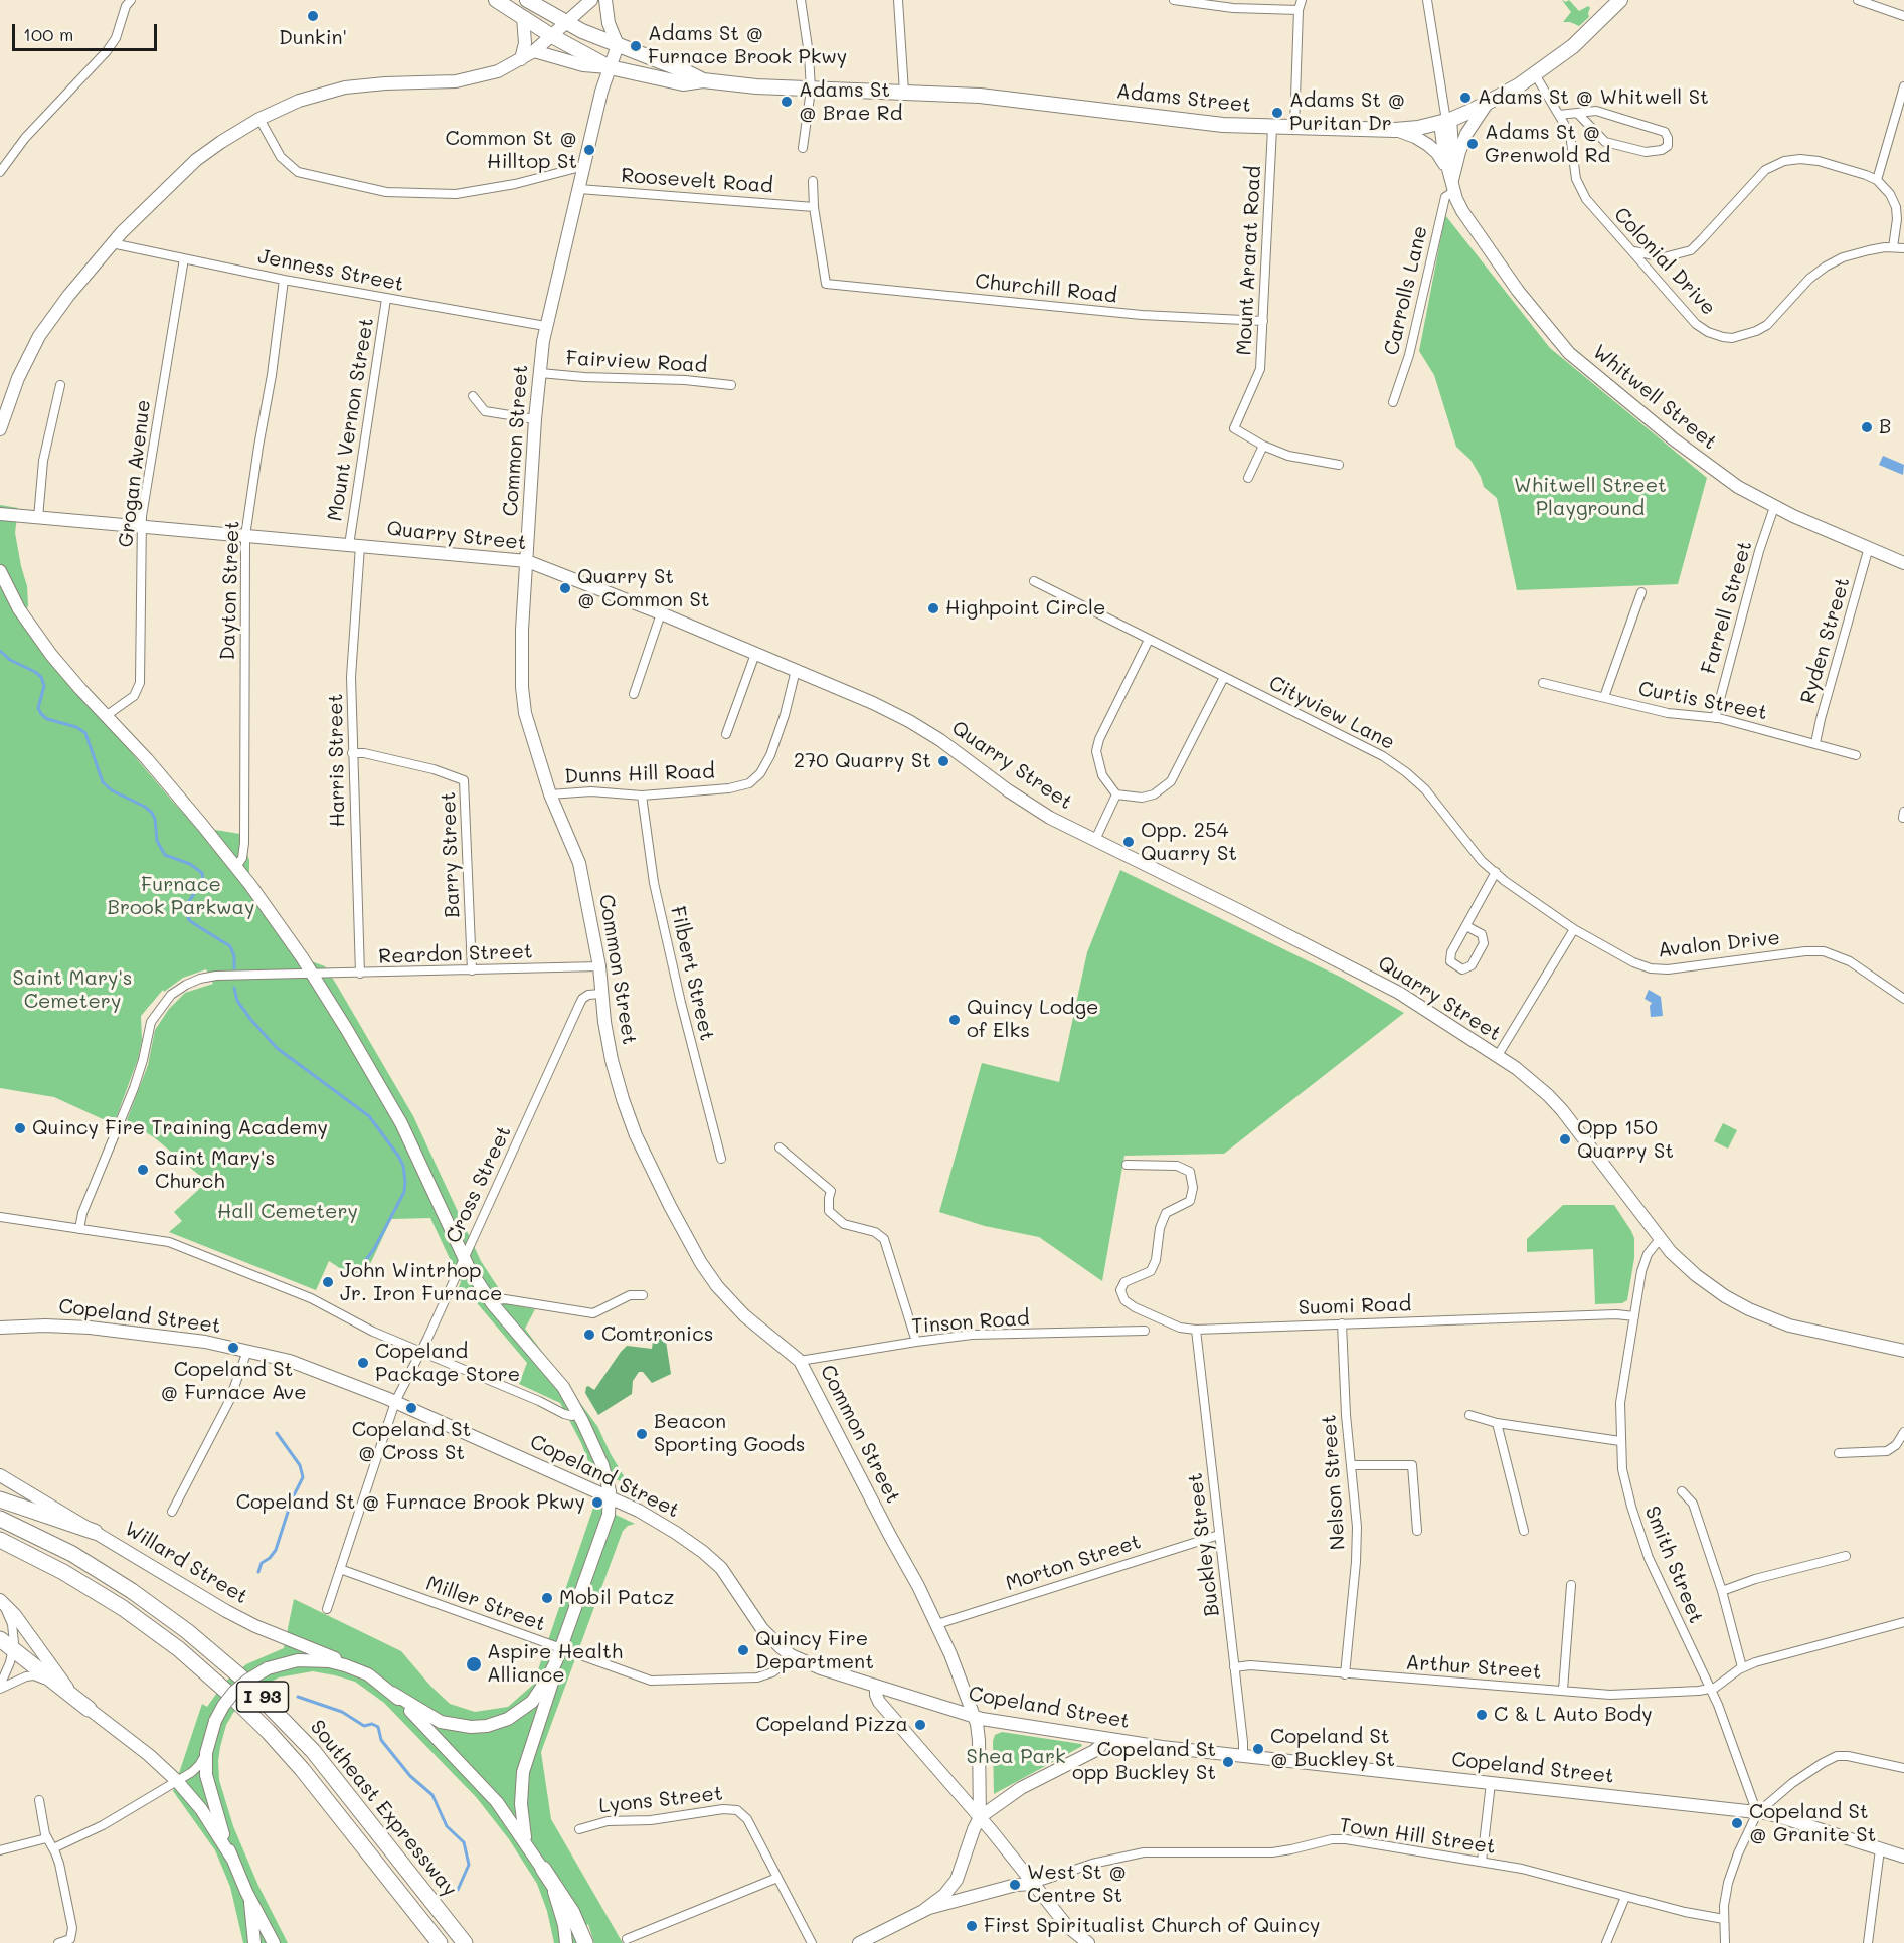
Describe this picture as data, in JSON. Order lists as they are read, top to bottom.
{
  "streets": {
    "highway": ["I 93", "Southeast Expressway"],
    "main road": [
      "Adams Street",
      "Whitwell Street",
      "Common Street",
      "Quarry Street",
      "Copeland Street",
      "Willard Street"
    ],
    "street": [
      "Roosevelt Road",
      "Mount Ararat Road",
      "Colonial Drive",
      "Jenness Street",
      "Churchill Road",
      "Carrolls Lane",
      "Fairview Road",
      "Mount Vernon Street",
      "Grogan Avenue",
      "Dayton Street",
      "Farrell Street",
      "Ryden Street",
      "Curtis Street",
      "Cityview Lane",
      "Harris Street",
      "Dunns Hill Road",
      "Barry Street",
      "Avalon Drive",
      "Reardon Street",
      "Filbert Street",
      "Cross Street",
      "Suomi Road",
      "Tinson Road",
      "Nelson Street",
      "Buckley Street",
      "Morton Street",
      "Smith Street",
      "Miller Street",
      "Arthur Street",
      "Lyons Street",
      "Town Hill Street"
    ]
  },
  "crossings": [
    ["Adams Street", "Mount Ararat Road"],
    ["Adams Street", "Colonial Drive"],
    ["Adams Street", "Whitwell Street"],
    ["Adams Street", "Common Street"],
    ["Roosevelt Road", "Churchill Road"],
    ["Roosevelt Road", "Common Street"],
    ["Mount Ararat Road", "Churchill Road"],
    ["Jenness Street", "Mount Vernon Street"],
    ["Jenness Street", "Common Street"],
    ["Jenness Street", "Grogan Avenue"],
    ["Jenness Street", "Dayton Street"],
    ["Carrolls Lane", "Whitwell Street"],
    ["Fairview Road", "Common Street"],
    ["Whitwell Street", "Farrell Street"],
    ["Whitwell Street", "Ryden Street"],
    ["Mount Vernon Street", "Quarry Street"],
    ["Mount Vernon Street", "Harris Street"],
    ["Common Street", "Quarry Street"],
    ["Common Street", "Dunns Hill Road"],
    ["Common Street", "Reardon Street"],
    ["Common Street", "Cross Street"],
    ["Common Street", "Copeland Street"],
    ["Common Street", "Tinson Road"],
    ["Common Street", "Morton Street"],
    ["Grogan Avenue", "Quarry Street"],
    ["Quarry Street", "Dayton Street"],
    ["Quarry Street", "Harris Street"],
    ["Quarry Street", "Dunns Hill Road"],
    ["Quarry Street", "Smith Street"],
    ["Farrell Street", "Curtis Street"],
    ["Ryden Street", "Curtis Street"],
    ["Cityview Lane", "Avalon Drive"],
    ["Harris Street", "Barry Street"],
    ["Harris Street", "Reardon Street"],
    ["Dunns Hill Road", "Filbert Street"],
    ["Barry Street", "Reardon Street"],
    ["Cross Street", "Copeland Street"],
    ["Cross Street", "Miller Street"],
    ["Suomi Road", "Nelson Street"],
    ["Suomi Road", "Buckley Street"],
    ["Suomi Road", "Smith Street"],
    ["Copeland Street", "Buckley Street"],
    ["Copeland Street", "Smith Street"],
    ["Copeland Street", "Miller Street"],
    ["Nelson Street", "Arthur Street"],
    ["Buckley Street", "Morton Street"],
    ["Buckley Street", "Arthur Street"],
    ["Smith Street", "Arthur Street"]
  ],
  "parks": [
    "Whitwell Street Playground",
    "Furnace Brook Parkway",
    "Saint Mary's Cemetery",
    "Hall Cemetery",
    "Shea Park"
  ],
  "places": [
    "Dunkin'",
    "Adams St @ Furnace Brook Pkwy",
    "Adams St @ Whitwell St",
    "Adams St @ Brae Rd",
    "Adams St @ Puritan Dr",
    "Adams St @ Grenwold Rd",
    "Common St @ Hilltop St",
    "B",
    "Quarry St @ Common St",
    "Highpoint Circle",
    "270 Quarry St",
    "Opp. 254 Quarry St",
    "Quincy Lodge of Elks",
    "Quincy Fire Training Academy",
    "Opp 150 Quarry St",
    "Saint Mary's Church",
    "John Wintrhop Jr. Iron Furnace",
    "Comtronics",
    "Copeland St @ Furnace Ave",
    "Copeland Package Store",
    "Copeland St @ Cross St",
    "Beacon Sporting Goods",
    "Copeland St @ Furnace Brook Pkwy",
    "Mobil Patcz",
    "Quincy Fire Department",
    "Aspire Health Alliance",
    "C & L Auto Body",
    "Copeland Pizza",
    "Copeland St @ Buckley St",
    "Copeland St opp Buckley St",
    "Copeland St @ Granite St",
    "West St @ Centre St",
    "First Spiritualist Church of Quincy"
  ],
  "scale_bar": "100 m"
}
